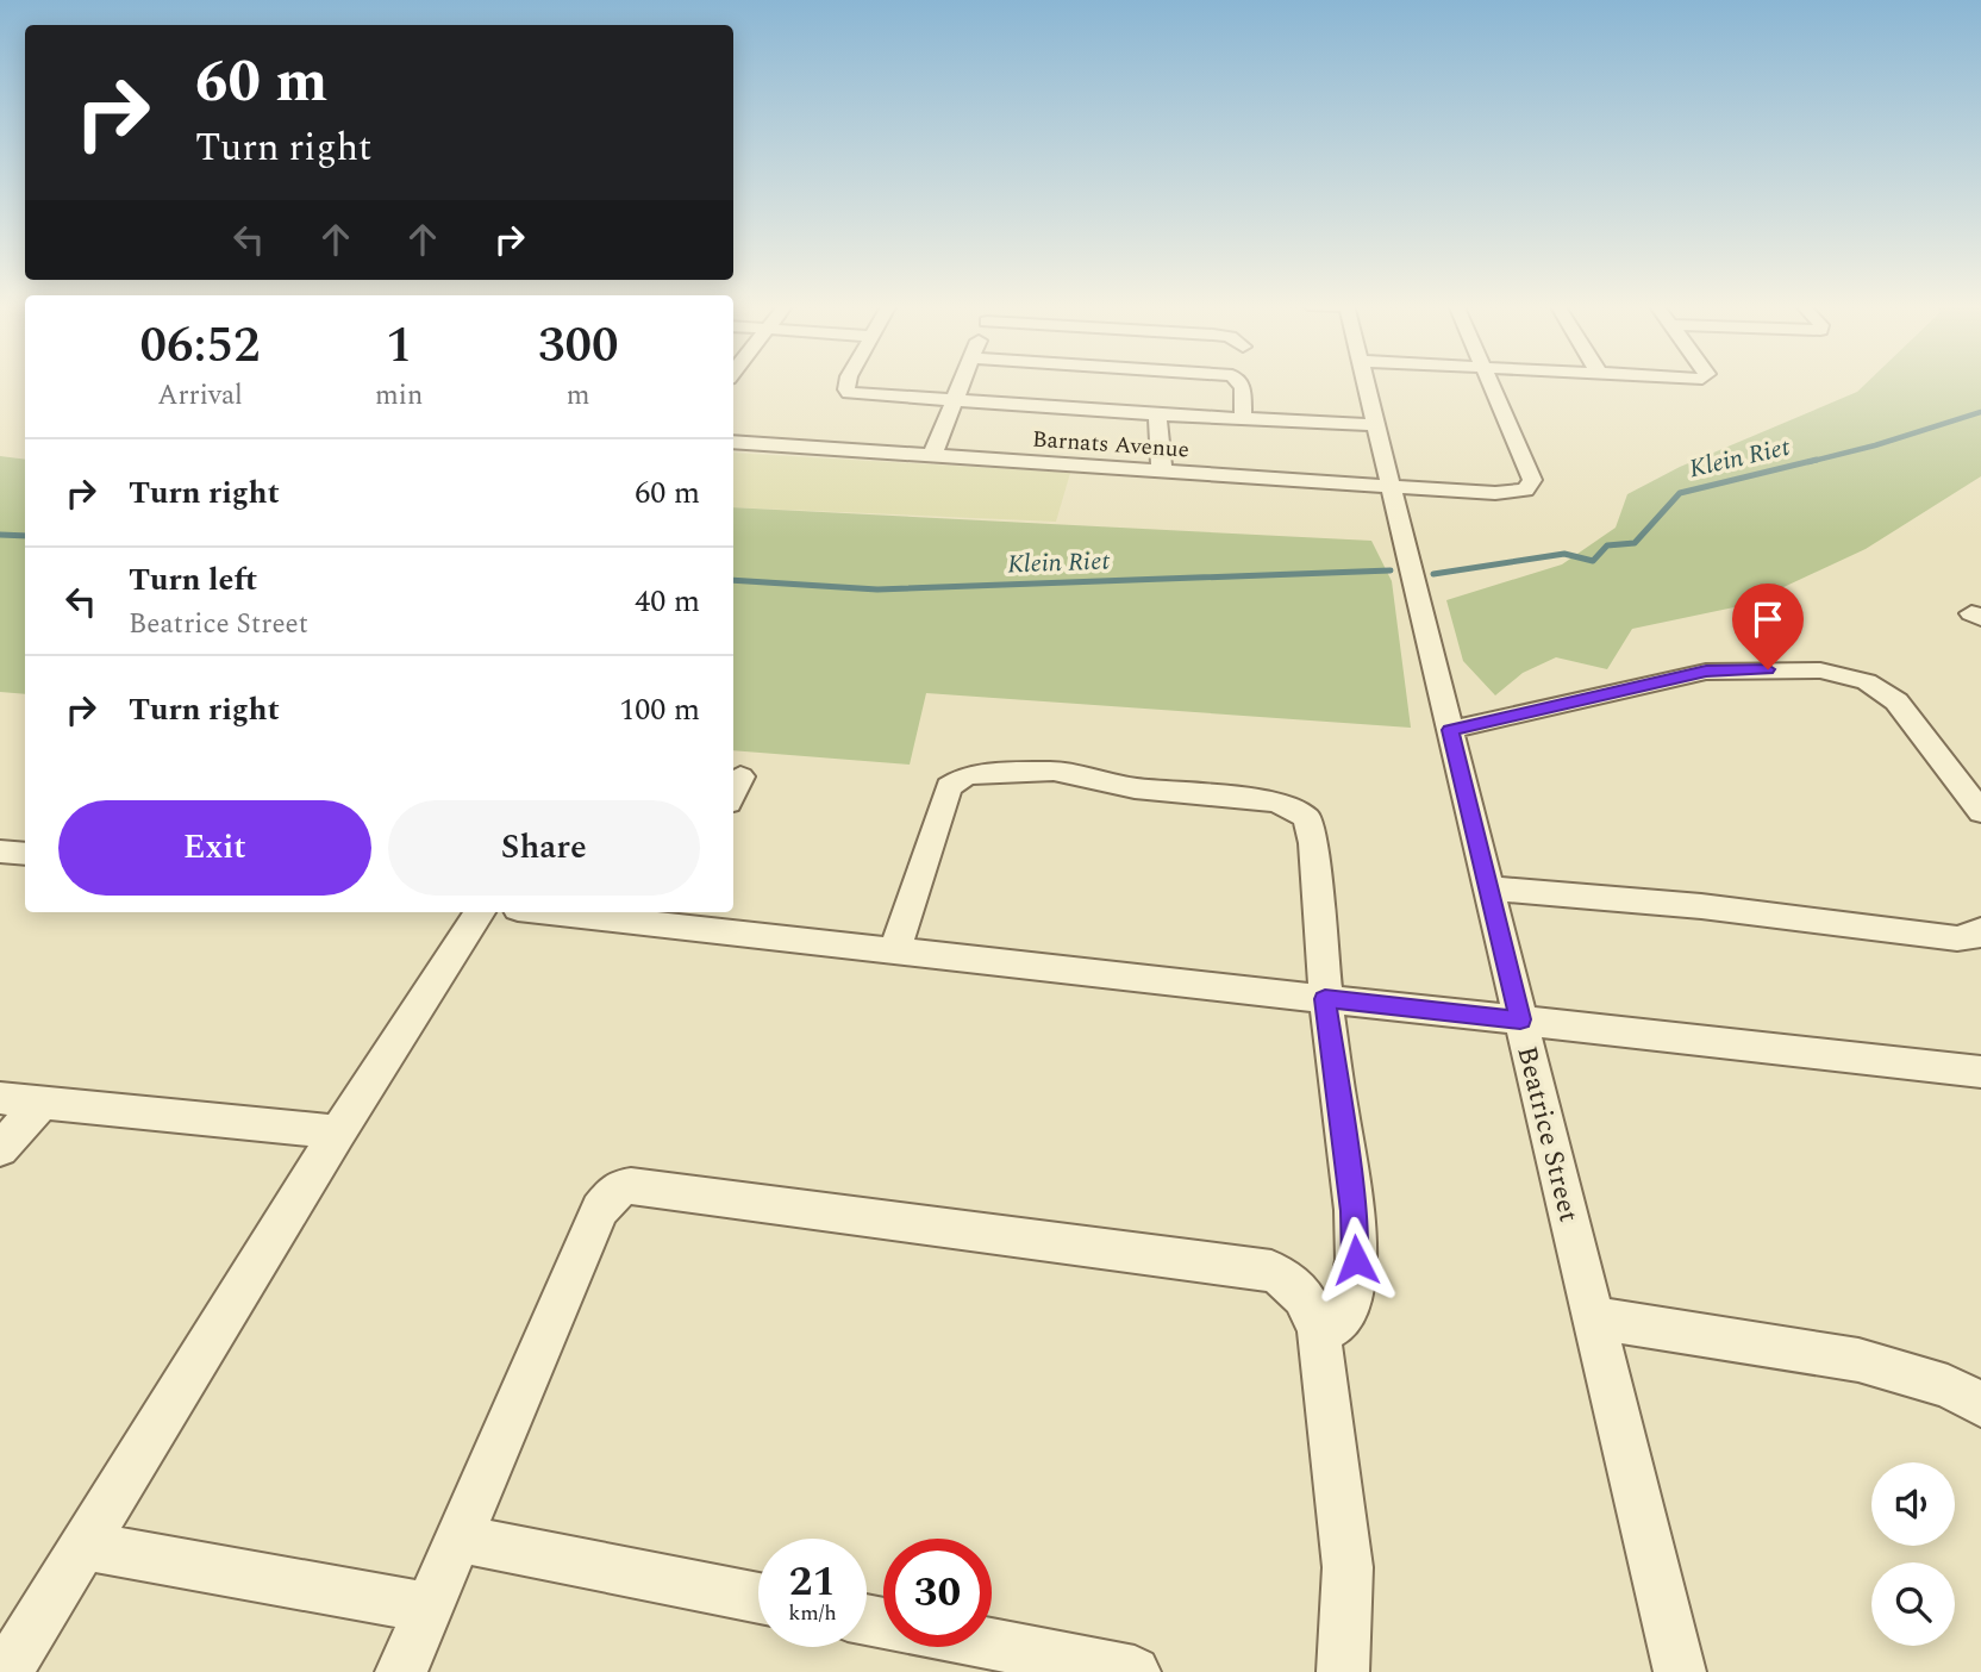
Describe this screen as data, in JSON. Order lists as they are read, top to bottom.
{
  "streets": {
    "street": ["Barnats Avenue", "Beatrice Street"]
  },
  "crossings": [
    ["Barnats Avenue", "Beatrice Street"]
  ],
  "water": ["Klein Riet"],
  "page": {
    "turn": ["60 m", "Turn right"],
    "eta": [
      "06:52",
      "Arrival",
      "1",
      "min",
      "300",
      "m"
    ],
    "list": [
      {
        "name": "Turn right",
        "value": "60 m"
      },
      {
        "name": "Turn left",
        "note": "Beatrice Street",
        "value": "40 m"
      },
      {
        "name": "Turn right",
        "value": "100 m"
      }
    ],
    "buttons": ["Exit", "Share"],
    "speed": "21 km/h",
    "limit": "30"
  }
}
